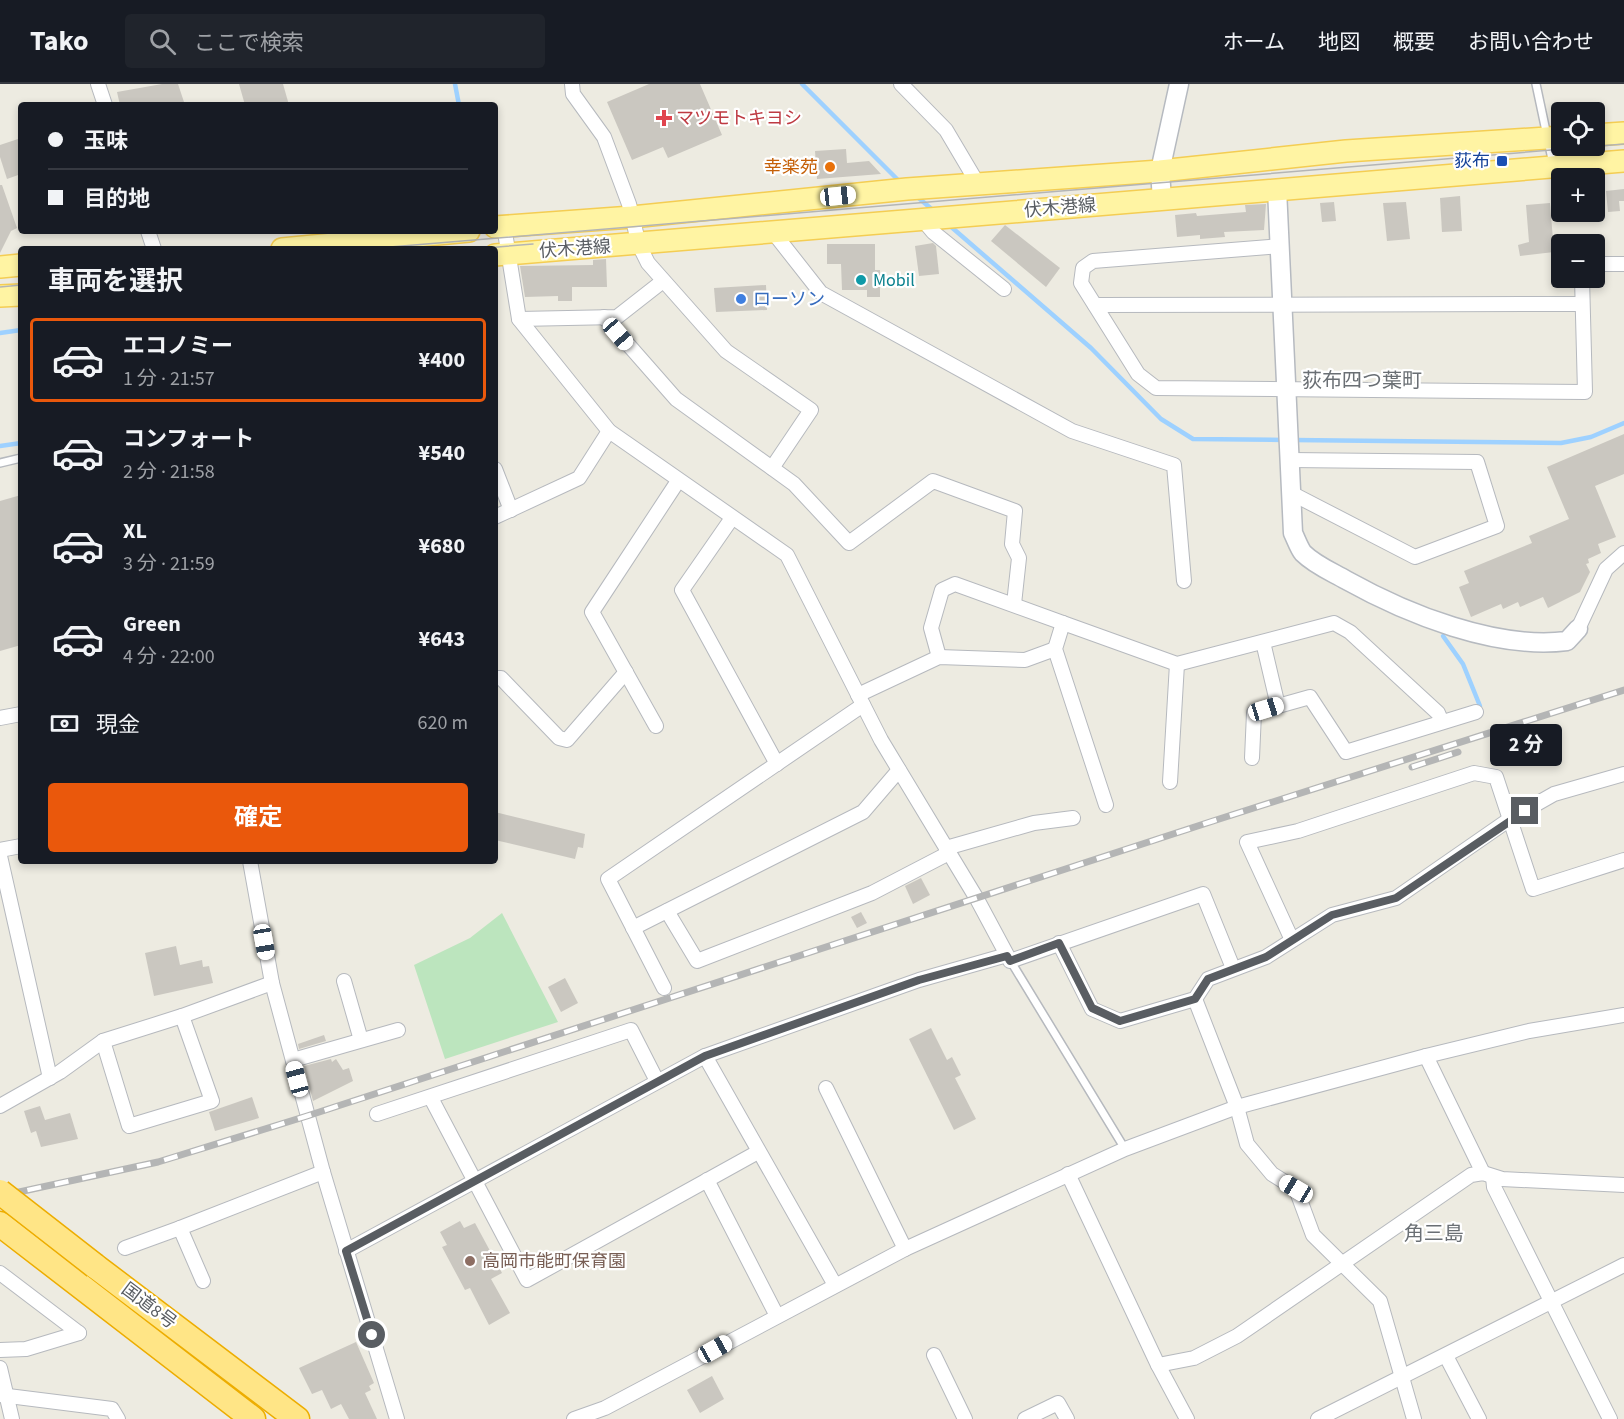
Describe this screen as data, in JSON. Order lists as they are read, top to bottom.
{
  "streets": {
    "highway": ["国道8号"],
    "main road": ["伏木港線"]
  },
  "districts": ["荻布四つ葉町", "角三島"],
  "places": {
    "health": ["マツモトキヨシ"],
    "transit": ["荻布"],
    "other": [
      "幸楽苑",
      "Mobil",
      "ローソン",
      "高岡市能町保育園"
    ]
  },
  "page": {
    "header": "Tako",
    "search": "ここで検索",
    "nav": [
      "ホーム",
      "地図",
      "概要",
      "お問い合わせ"
    ],
    "map_buttons": ["+", "−"],
    "banner": ["玉味", "目的地"],
    "heading": "車両を選択",
    "list": [
      {
        "name": "エコノミー",
        "note": "1 分 · 21:57",
        "value": "¥400"
      },
      {
        "name": "コンフォート",
        "note": "2 分 · 21:58",
        "value": "¥540"
      },
      {
        "name": "XL",
        "note": "3 分 · 21:59",
        "value": "¥680"
      },
      {
        "name": "Green",
        "note": "4 分 · 22:00",
        "value": "¥643"
      }
    ],
    "pay": ["現金", "620 m"],
    "bubble": "2 分",
    "buttons": "確定"
  }
}
